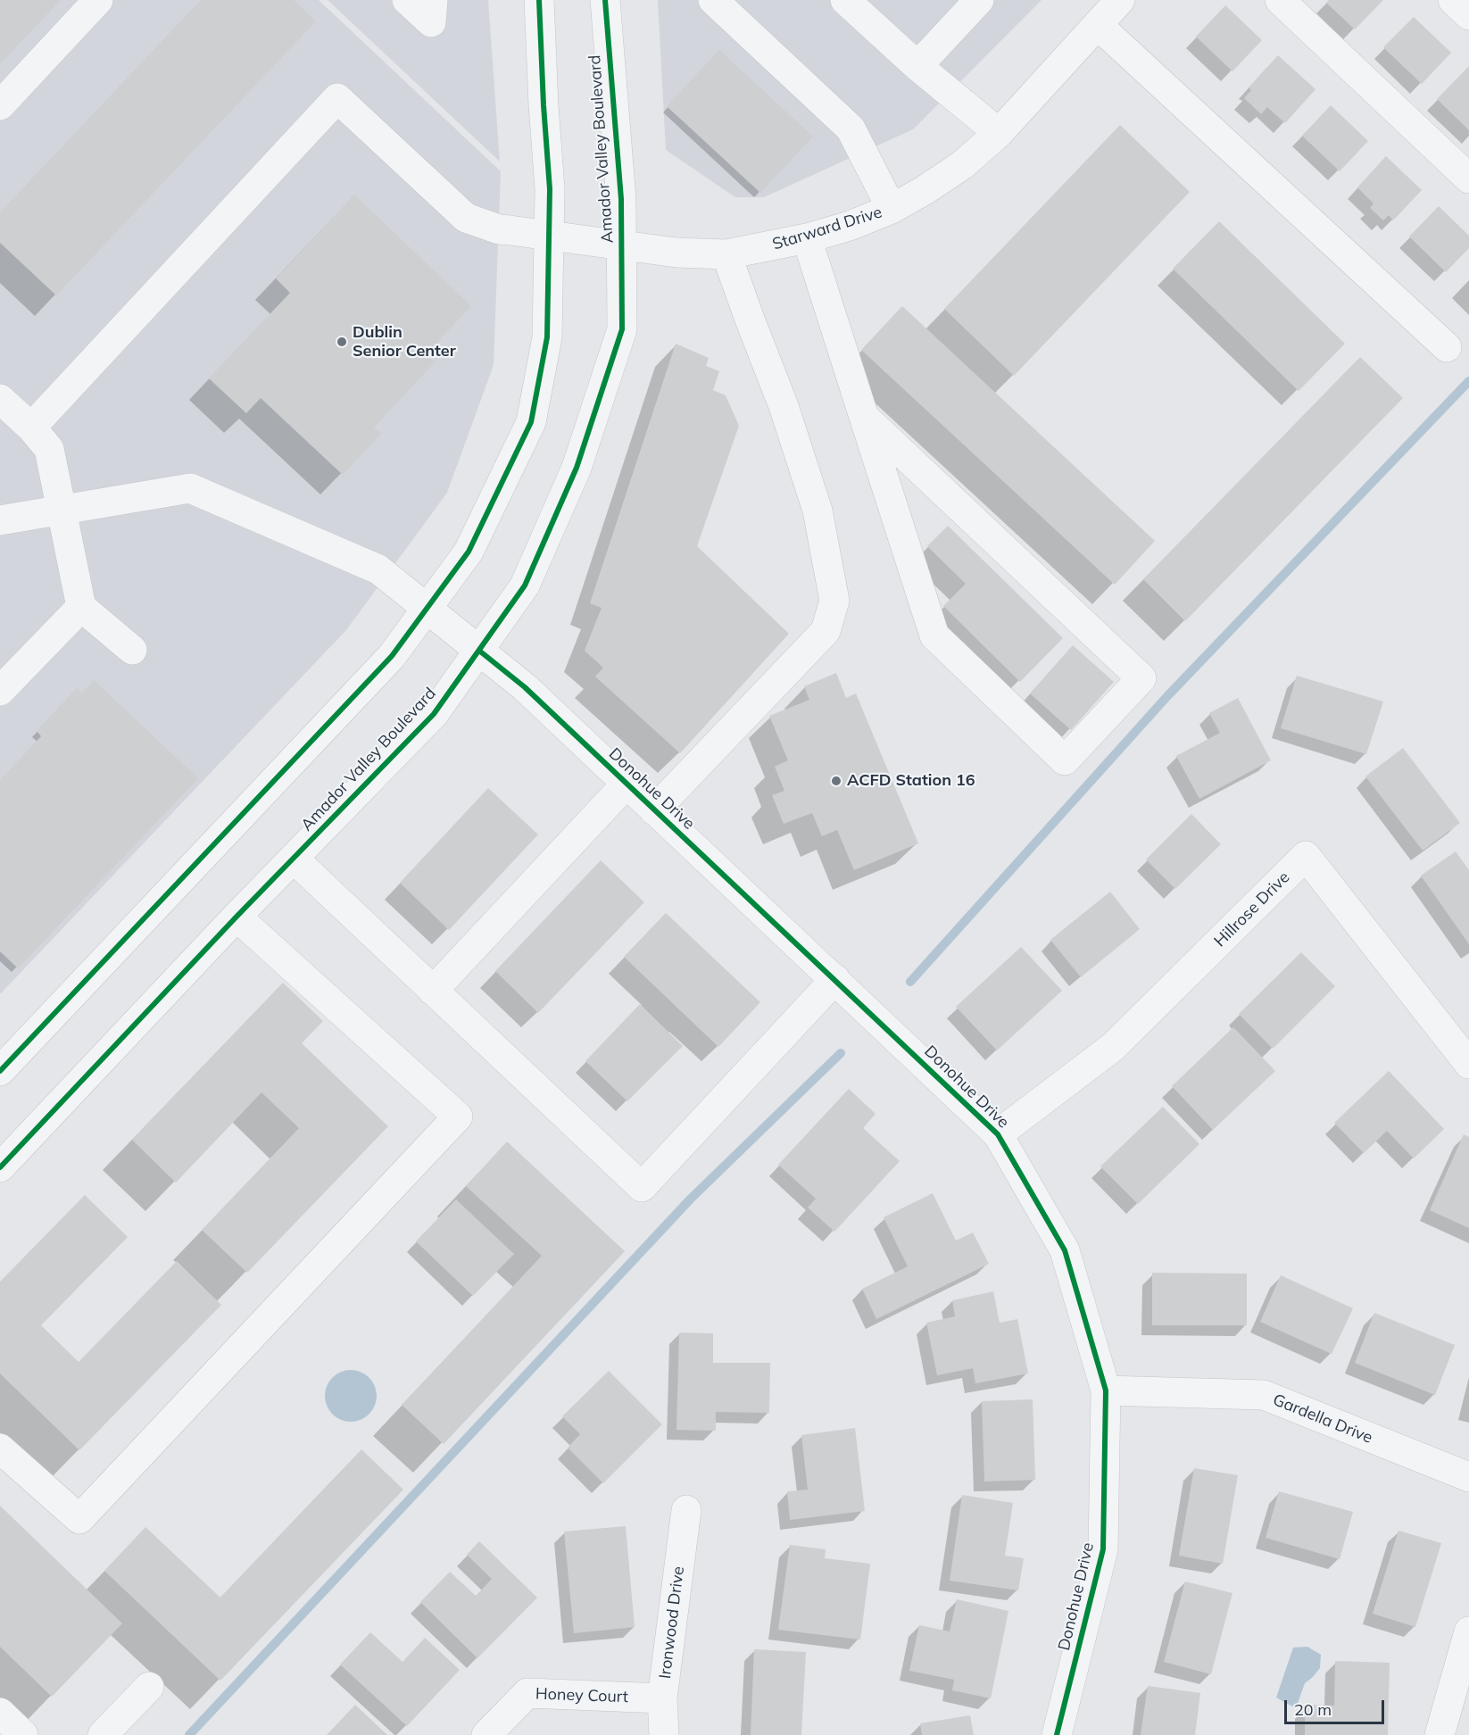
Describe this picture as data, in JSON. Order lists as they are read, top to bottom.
{
  "streets": {
    "street": [
      "Amador Valley Boulevard",
      "Starward Drive",
      "Donohue Drive",
      "Hillrose Drive",
      "Gardella Drive",
      "Ironwood Drive",
      "Honey Court"
    ]
  },
  "crossings": [
    ["Amador Valley Boulevard", "Starward Drive"],
    ["Amador Valley Boulevard", "Donohue Drive"],
    ["Donohue Drive", "Hillrose Drive"],
    ["Donohue Drive", "Gardella Drive"],
    ["Ironwood Drive", "Honey Court"]
  ],
  "places": ["Dublin Senior Center", "ACFD Station 16"],
  "scale_bar": "20 m"
}
